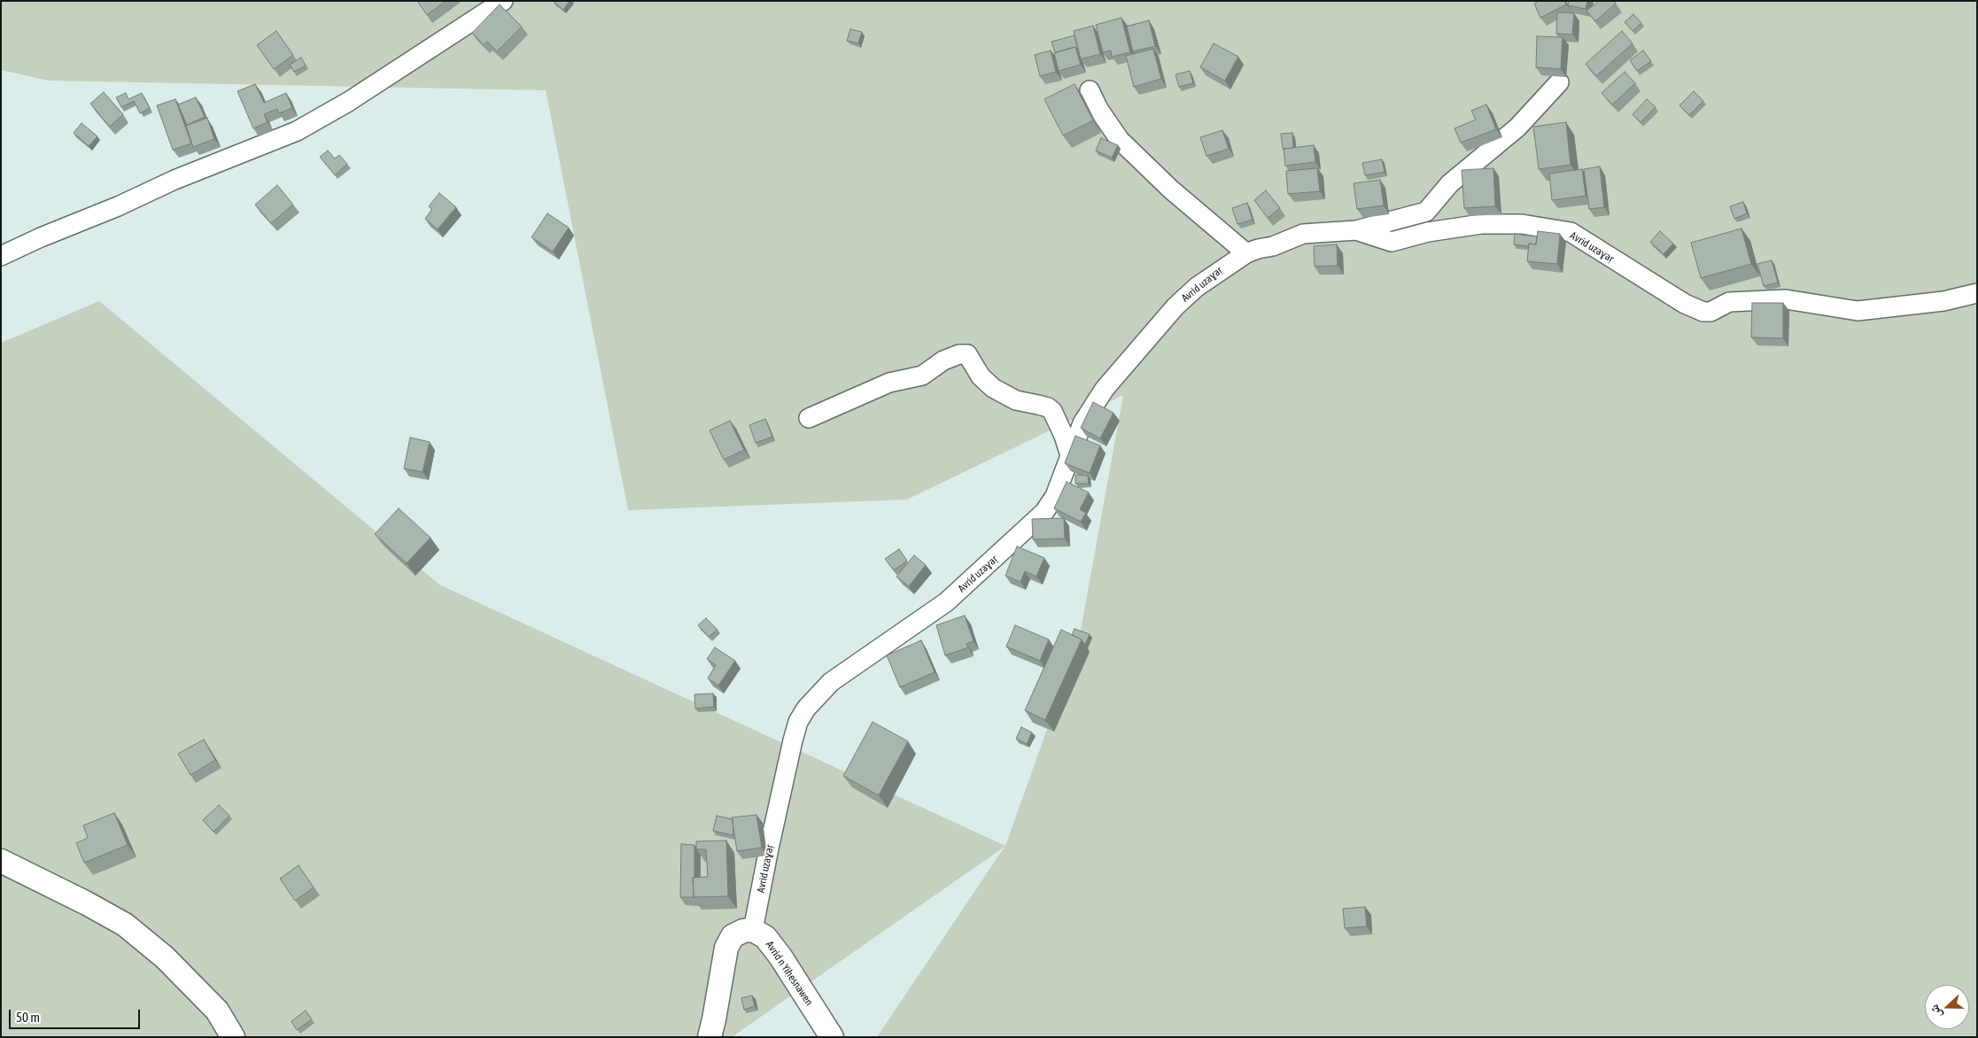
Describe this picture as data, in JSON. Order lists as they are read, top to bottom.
{
  "streets": {
    "street": ["Avrid uzaɣaṛ", "Avrid n Yiḥesnawen"]
  },
  "crossings": [
    ["Avrid uzaɣaṛ", "Avrid n Yiḥesnawen"]
  ],
  "scale_bar": "50 m",
  "north": "left"
}
